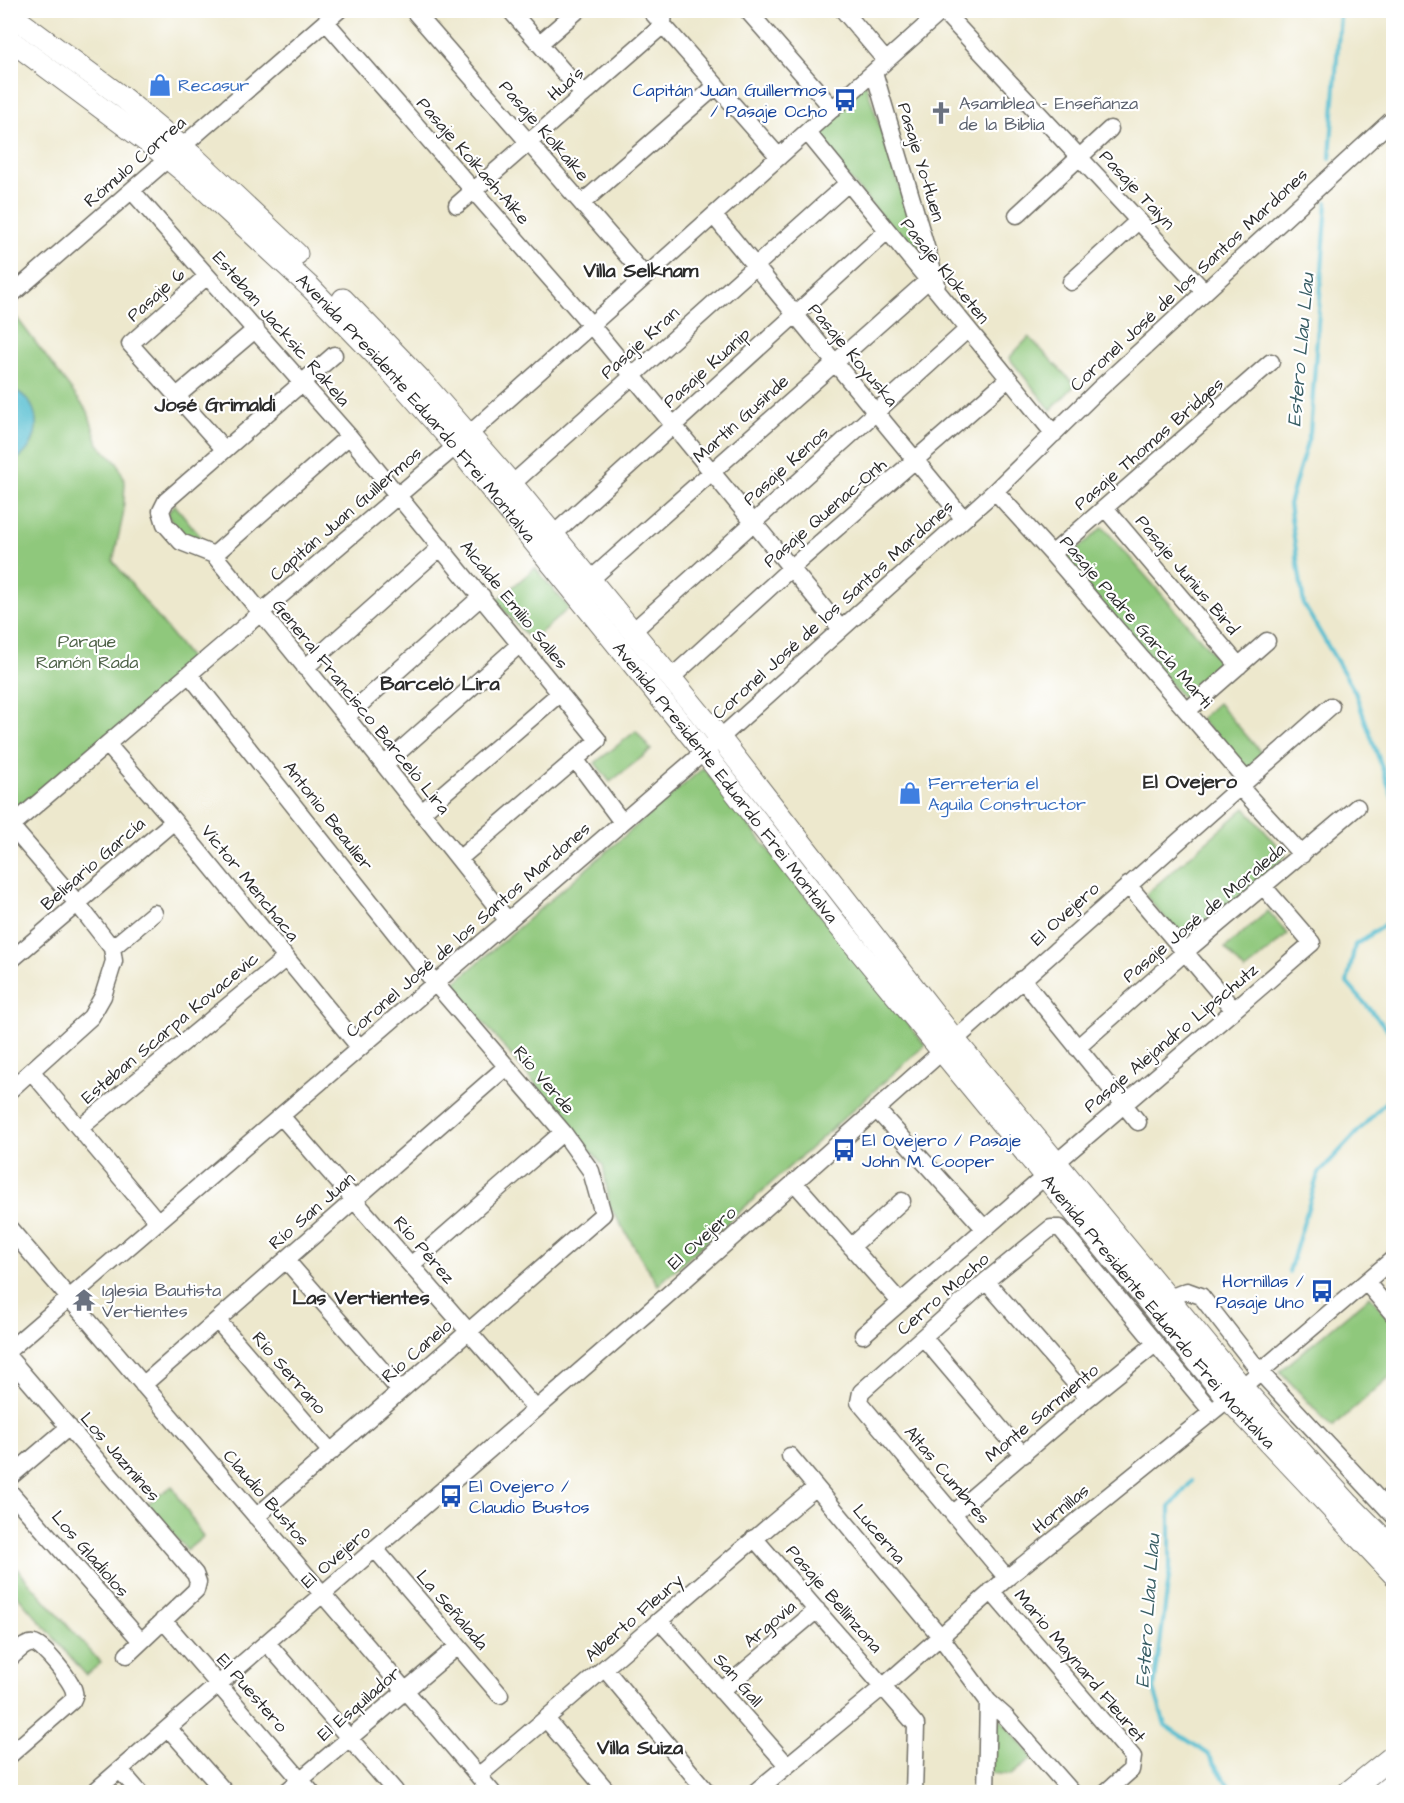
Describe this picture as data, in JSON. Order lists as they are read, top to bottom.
{
  "streets": {
    "main road": ["Avenida Presidente Eduardo Frei Montalva"],
    "street": [
      "Hua's",
      "Pasaje Kolkaike",
      "Pasaje Koikash-Aike",
      "Rómulo Correa",
      "Pasaje Yo-Huen",
      "Pasaje Taiyn",
      "Pasaje Kloketen",
      "Coronel José de los Santos Mardones",
      "Pasaje 6",
      "Esteban Jacksic Rakela",
      "Pasaje Kran",
      "Pasaje Koyuska",
      "Pasaje Kuanip",
      "Martín Gusinde",
      "Pasaje Thomas Bridges",
      "Pasaje Kenos",
      "Pasaje Quenac-Onh",
      "Capitán Juan Guillermos",
      "Pasaje Junius Bird",
      "Alcalde Emilio Salles",
      "Pasaje Padre García Marti",
      "General Francisco Barceló Lira",
      "Antonio Beaulier",
      "Belisario García",
      "Víctor Menchaca",
      "Pasaje José de Moraleda",
      "El Ovejero",
      "Esteban Scarpa Kovacevic",
      "Pasaje Alejandro Lipschutz",
      "Río Verde",
      "Río San Juan",
      "Río Pérez",
      "Cerro Mocho",
      "Río Canelo",
      "Río Serrano",
      "Monte Sarmiento",
      "Los Jazmines",
      "Altas Cumbres",
      "Claudio Bustos",
      "Hornillas",
      "Lucerna",
      "Los Gladiolos",
      "Pasaje Bellinzona",
      "La Señalada",
      "Alberto Fleury",
      "Argovia",
      "Mario Maynard Fleuret",
      "San Gall",
      "El Puestero",
      "El Esquilador"
    ]
  },
  "crossings": [
    ["Hua's", "Pasaje Kolkaike"],
    ["Hua's", "Pasaje Koikash-Aike"],
    ["Pasaje Kolkaike", "Capitán Juan Guillermos"],
    ["Pasaje Koikash-Aike", "Rómulo Correa"],
    ["Pasaje Koikash-Aike", "Coronel José de los Santos Mardones"],
    ["Pasaje Koikash-Aike", "Pasaje Kran"],
    ["Pasaje Koikash-Aike", "Pasaje Kuanip"],
    ["Pasaje Koikash-Aike", "Martín Gusinde"],
    ["Pasaje Koikash-Aike", "Pasaje Kenos"],
    ["Pasaje Koikash-Aike", "Pasaje Quenac-Onh"],
    ["Pasaje Koikash-Aike", "Capitán Juan Guillermos"],
    ["Rómulo Correa", "Esteban Jacksic Rakela"],
    ["Rómulo Correa", "Avenida Presidente Eduardo Frei Montalva"],
    ["Pasaje Yo-Huen", "Pasaje Kloketen"],
    ["Pasaje Yo-Huen", "Martín Gusinde"],
    ["Pasaje Yo-Huen", "Capitán Juan Guillermos"],
    ["Pasaje Taiyn", "Coronel José de los Santos Mardones"],
    ["Pasaje Taiyn", "Capitán Juan Guillermos"],
    ["Pasaje Kloketen", "Coronel José de los Santos Mardones"],
    ["Pasaje Kloketen", "Pasaje Kran"],
    ["Pasaje Kloketen", "Pasaje Kuanip"],
    ["Pasaje Kloketen", "Martín Gusinde"],
    ["Pasaje Kloketen", "Pasaje Kenos"],
    ["Pasaje Kloketen", "Pasaje Quenac-Onh"],
    ["Pasaje Kloketen", "Capitán Juan Guillermos"],
    ["Coronel José de los Santos Mardones", "Pasaje Koyuska"],
    ["Coronel José de los Santos Mardones", "Avenida Presidente Eduardo Frei Montalva"],
    ["Coronel José de los Santos Mardones", "Pasaje Padre García Marti"],
    ["Coronel José de los Santos Mardones", "General Francisco Barceló Lira"],
    ["Coronel José de los Santos Mardones", "Antonio Beaulier"],
    ["Coronel José de los Santos Mardones", "Víctor Menchaca"],
    ["Coronel José de los Santos Mardones", "Río Verde"],
    ["Coronel José de los Santos Mardones", "Río Pérez"],
    ["Coronel José de los Santos Mardones", "Claudio Bustos"],
    ["Pasaje 6", "Esteban Jacksic Rakela"],
    ["Esteban Jacksic Rakela", "Capitán Juan Guillermos"],
    ["Esteban Jacksic Rakela", "Alcalde Emilio Salles"],
    ["Pasaje Kran", "Pasaje Koyuska"],
    ["Pasaje Kran", "Avenida Presidente Eduardo Frei Montalva"],
    ["Pasaje Koyuska", "Pasaje Kuanip"],
    ["Pasaje Koyuska", "Martín Gusinde"],
    ["Pasaje Koyuska", "Pasaje Kenos"],
    ["Pasaje Koyuska", "Pasaje Quenac-Onh"],
    ["Pasaje Koyuska", "Capitán Juan Guillermos"],
    ["Pasaje Kuanip", "Avenida Presidente Eduardo Frei Montalva"],
    ["Avenida Presidente Eduardo Frei Montalva", "Martín Gusinde"],
    ["Avenida Presidente Eduardo Frei Montalva", "Pasaje Kenos"],
    ["Avenida Presidente Eduardo Frei Montalva", "Pasaje Quenac-Onh"],
    ["Avenida Presidente Eduardo Frei Montalva", "Capitán Juan Guillermos"],
    ["Avenida Presidente Eduardo Frei Montalva", "El Ovejero"],
    ["Avenida Presidente Eduardo Frei Montalva", "Pasaje Alejandro Lipschutz"],
    ["Avenida Presidente Eduardo Frei Montalva", "Cerro Mocho"],
    ["Avenida Presidente Eduardo Frei Montalva", "Monte Sarmiento"],
    ["Avenida Presidente Eduardo Frei Montalva", "Hornillas"],
    ["Pasaje Thomas Bridges", "Pasaje Junius Bird"],
    ["Pasaje Thomas Bridges", "Pasaje Padre García Marti"],
    ["Capitán Juan Guillermos", "Alcalde Emilio Salles"],
    ["Capitán Juan Guillermos", "General Francisco Barceló Lira"],
    ["Capitán Juan Guillermos", "Antonio Beaulier"],
    ["Capitán Juan Guillermos", "Víctor Menchaca"],
    ["Pasaje Padre García Marti", "Pasaje José de Moraleda"],
    ["Pasaje Padre García Marti", "El Ovejero"],
    ["Antonio Beaulier", "Río Verde"],
    ["Belisario García", "Víctor Menchaca"],
    ["Víctor Menchaca", "Esteban Scarpa Kovacevic"],
    ["Pasaje José de Moraleda", "Pasaje Alejandro Lipschutz"],
    ["El Ovejero", "Río Pérez"],
    ["El Ovejero", "Claudio Bustos"],
    ["El Ovejero", "La Señalada"],
    ["El Ovejero", "El Puestero"],
    ["Río Verde", "Río San Juan"],
    ["Río Verde", "Río Canelo"],
    ["Río San Juan", "Río Pérez"],
    ["Río San Juan", "Río Serrano"],
    ["Río San Juan", "Claudio Bustos"],
    ["Río Pérez", "Río Canelo"],
    ["Cerro Mocho", "Altas Cumbres"],
    ["Río Canelo", "Río Serrano"],
    ["Río Canelo", "Claudio Bustos"],
    ["Monte Sarmiento", "Altas Cumbres"],
    ["Los Jazmines", "El Puestero"],
    ["Altas Cumbres", "Hornillas"],
    ["Claudio Bustos", "Alberto Fleury"],
    ["Claudio Bustos", "El Esquilador"],
    ["Hornillas", "Lucerna"],
    ["Hornillas", "Pasaje Bellinzona"],
    ["Hornillas", "Mario Maynard Fleuret"],
    ["Hornillas", "San Gall"],
    ["Lucerna", "Alberto Fleury"],
    ["Pasaje Bellinzona", "Alberto Fleury"],
    ["Pasaje Bellinzona", "Argovia"],
    ["La Señalada", "El Esquilador"],
    ["Alberto Fleury", "San Gall"],
    ["Argovia", "San Gall"],
    ["El Puestero", "El Esquilador"]
  ],
  "districts": [
    "Villa Selknam",
    "José Grimaldi",
    "Barceló Lira",
    "El Ovejero",
    "Las Vertientes",
    "Villa Suiza"
  ],
  "water": ["Estero Llau Llau"],
  "parks": ["Parque Ramón Rada"],
  "places": {
    "shop": ["Recasur", "Ferretería el Aguila Constructor"],
    "bus stop": [
      "Capitán Juan Guillermos / Pasaje Ocho",
      "El Ovejero / Pasaje John M. Cooper",
      "Hornillas / Pasaje Uno",
      "El Ovejero / Claudio Bustos"
    ],
    "church": ["Asamblea - Enseñanza de la Biblia"],
    "temple": ["Iglesia Bautista Vertientes"]
  }
}
